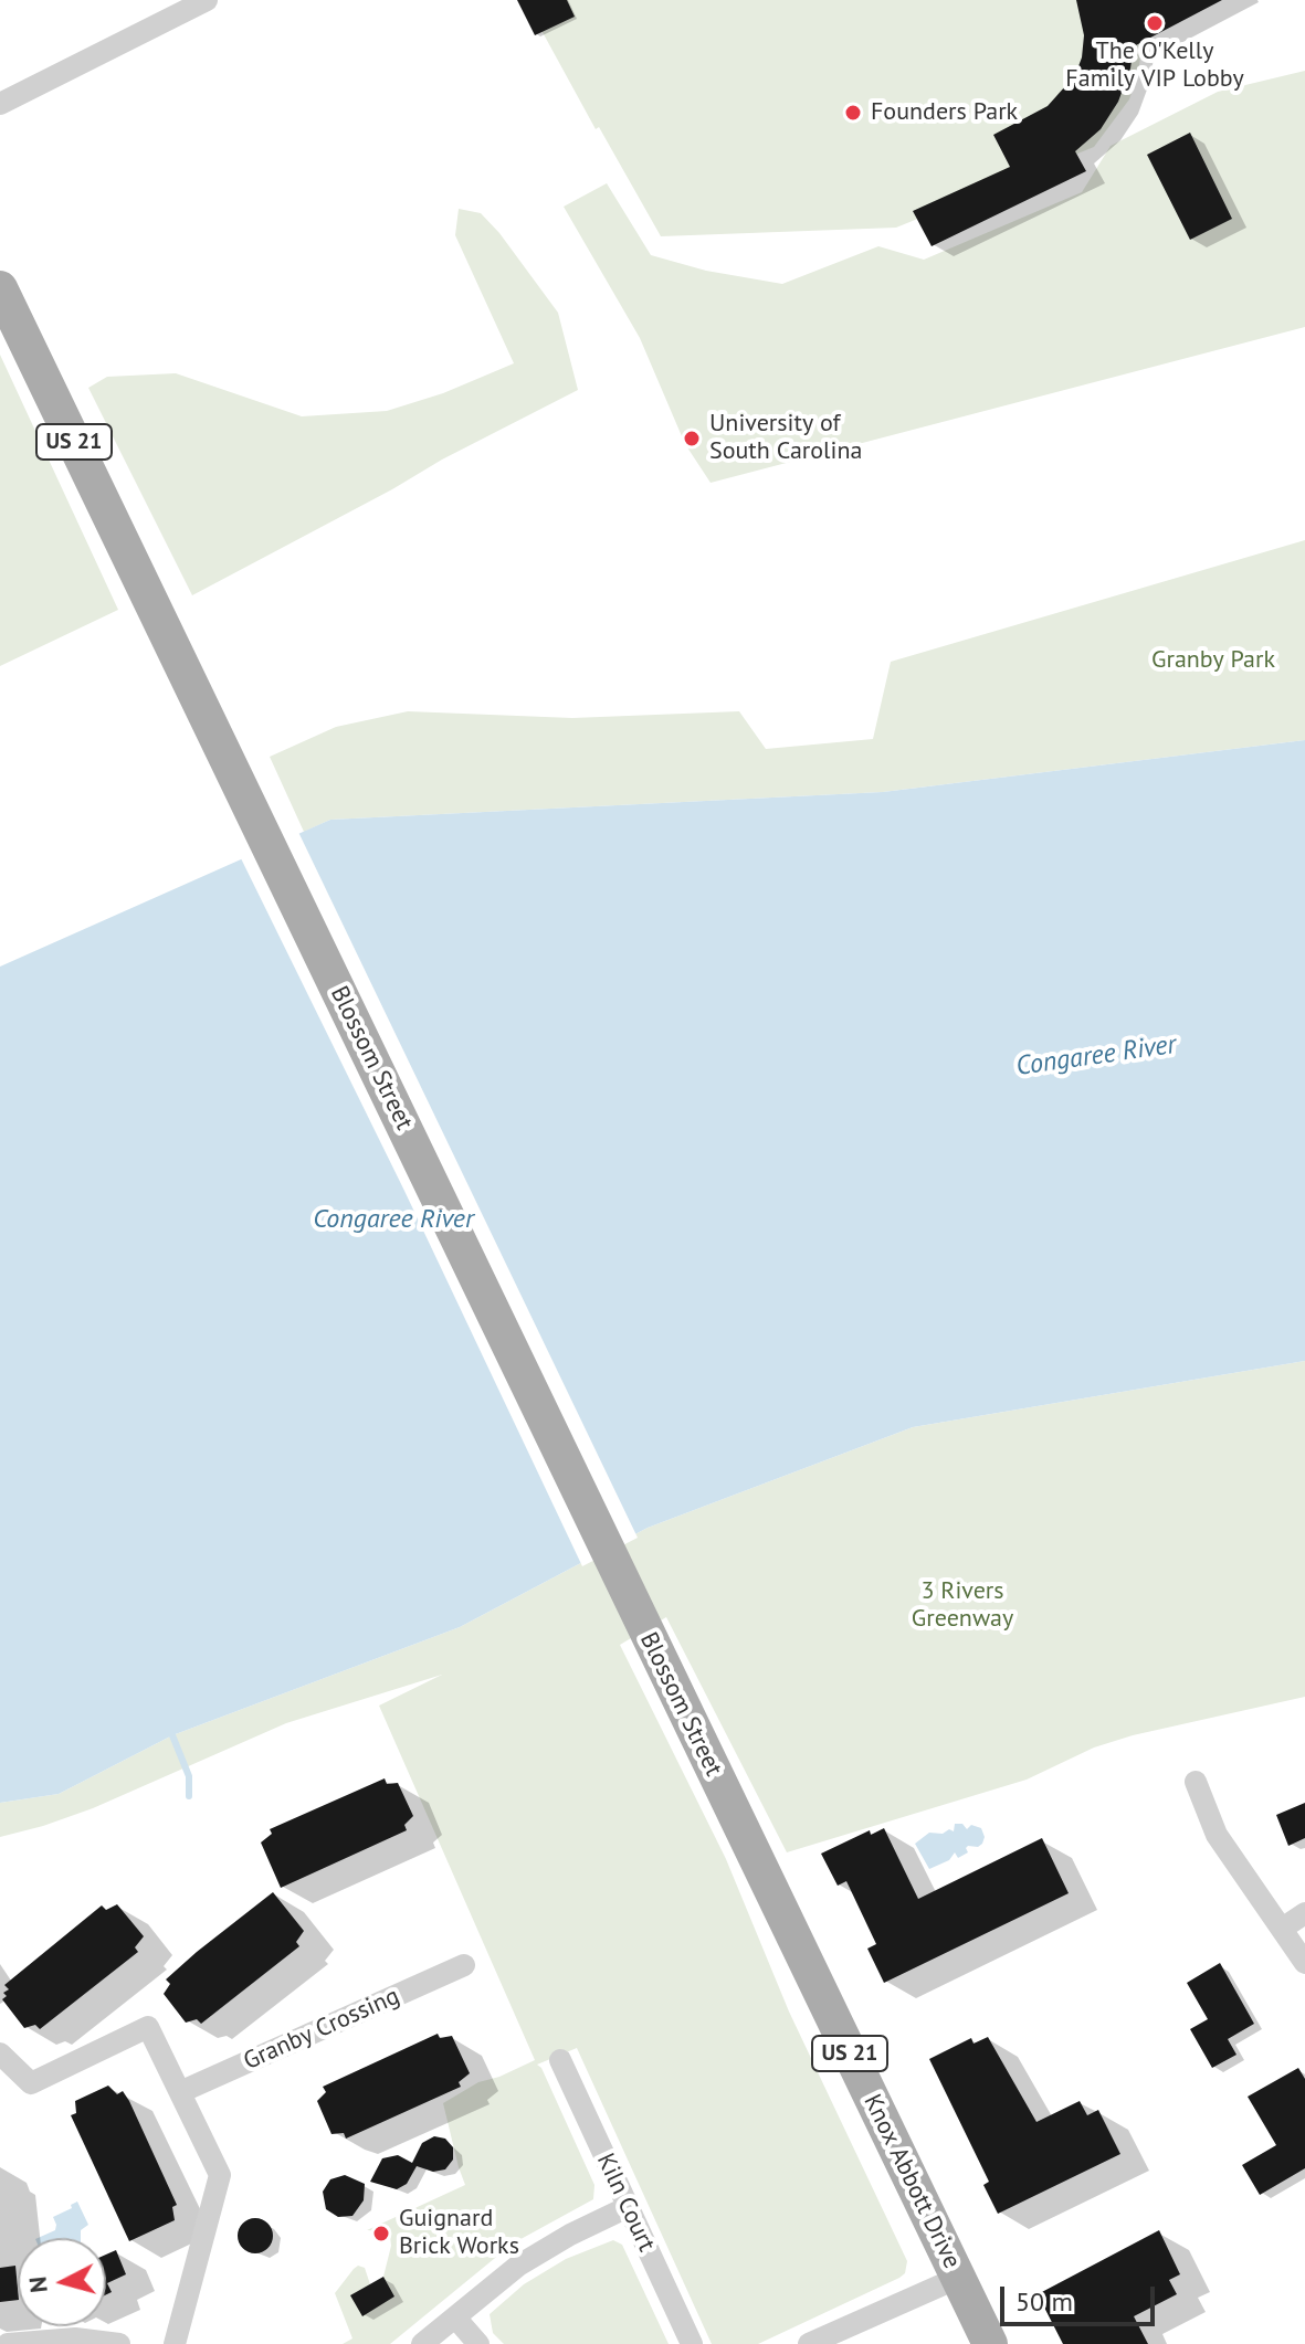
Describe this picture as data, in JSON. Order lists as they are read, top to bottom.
{
  "streets": {
    "main road": ["US 21", "Blossom Street", "Knox Abbott Drive"],
    "street": ["Granby Crossing", "Kiln Court"]
  },
  "crossings": [
    ["Blossom Street", "Knox Abbott Drive"]
  ],
  "water": ["Congaree River"],
  "parks": ["Granby Park", "3 Rivers Greenway"],
  "places": [
    "The O'Kelly Family VIP Lobby",
    "Founders Park",
    "University of South Carolina",
    "Guignard Brick Works"
  ],
  "scale_bar": "50 m",
  "north": "left"
}
